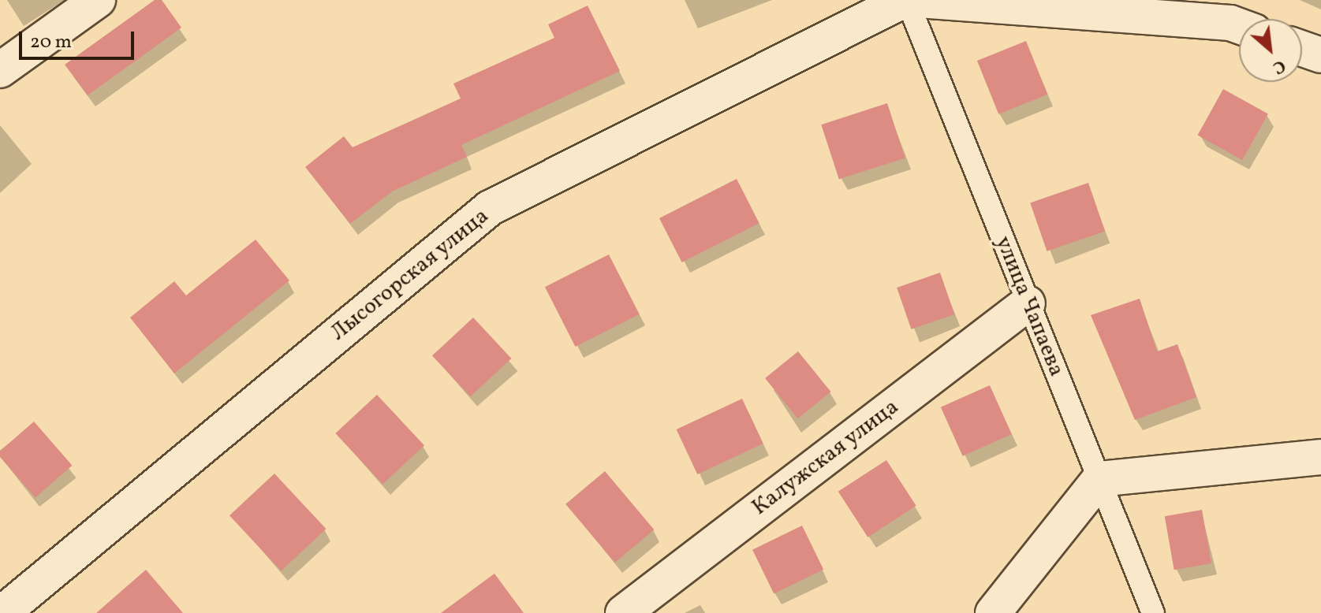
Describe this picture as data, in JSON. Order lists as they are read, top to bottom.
{
  "streets": {
    "street": ["Лысогорская улица", "Калужская улица"],
    "lane": ["улица Чапаева"]
  },
  "crossings": [
    ["Лысогорская улица", "улица Чапаева"],
    ["улица Чапаева", "Калужская улица"]
  ],
  "scale_bar": "20 m",
  "north": "bottom right"
}
